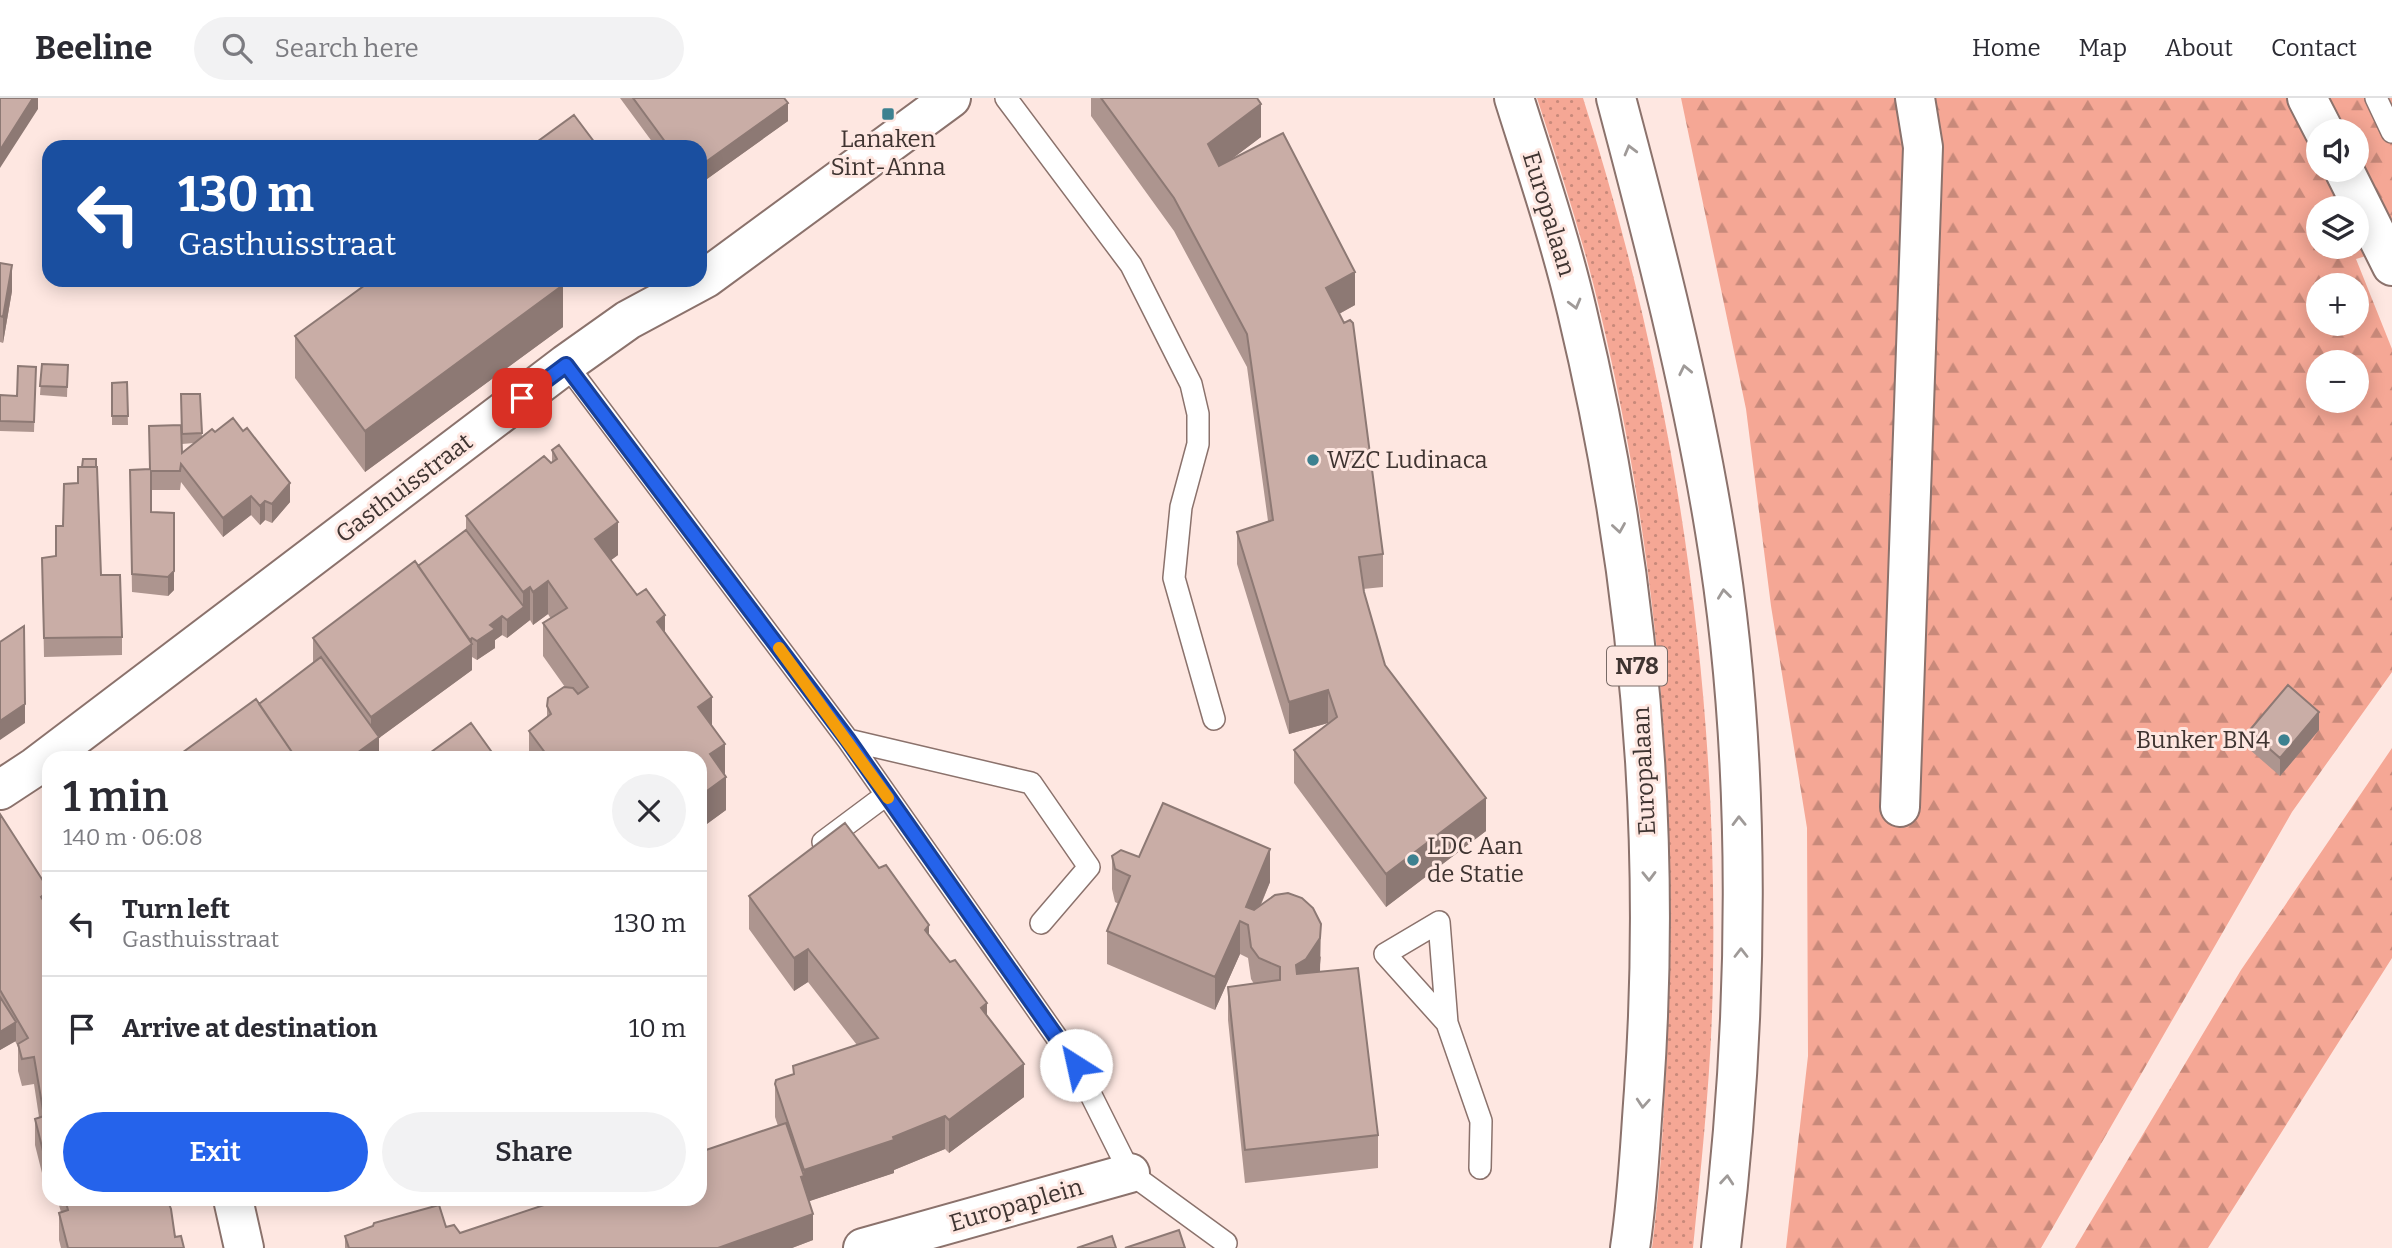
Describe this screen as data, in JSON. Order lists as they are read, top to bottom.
{
  "streets": {
    "street": [
      "Europalaan",
      "Gasthuisstraat",
      "N78",
      "Europaplein"
    ]
  },
  "places": {
    "transit": ["Lanaken Sint-Anna"],
    "other": ["WZC Ludinaca", "Bunker BN4", "LDC Aan de Statie"]
  },
  "page": {
    "header": "Beeline",
    "search": "Search here",
    "nav": [
      "Home",
      "Map",
      "About",
      "Contact"
    ],
    "map_buttons": ["+", "−"],
    "turn": ["130 m", "Gasthuisstraat"],
    "heading": ["1 min", "140 m · 06:08"],
    "list": [
      {
        "name": "Turn left",
        "note": "Gasthuisstraat",
        "value": "130 m"
      },
      {
        "name": "Arrive at destination",
        "value": "10 m"
      }
    ],
    "buttons": ["Exit", "Share"]
  }
}
